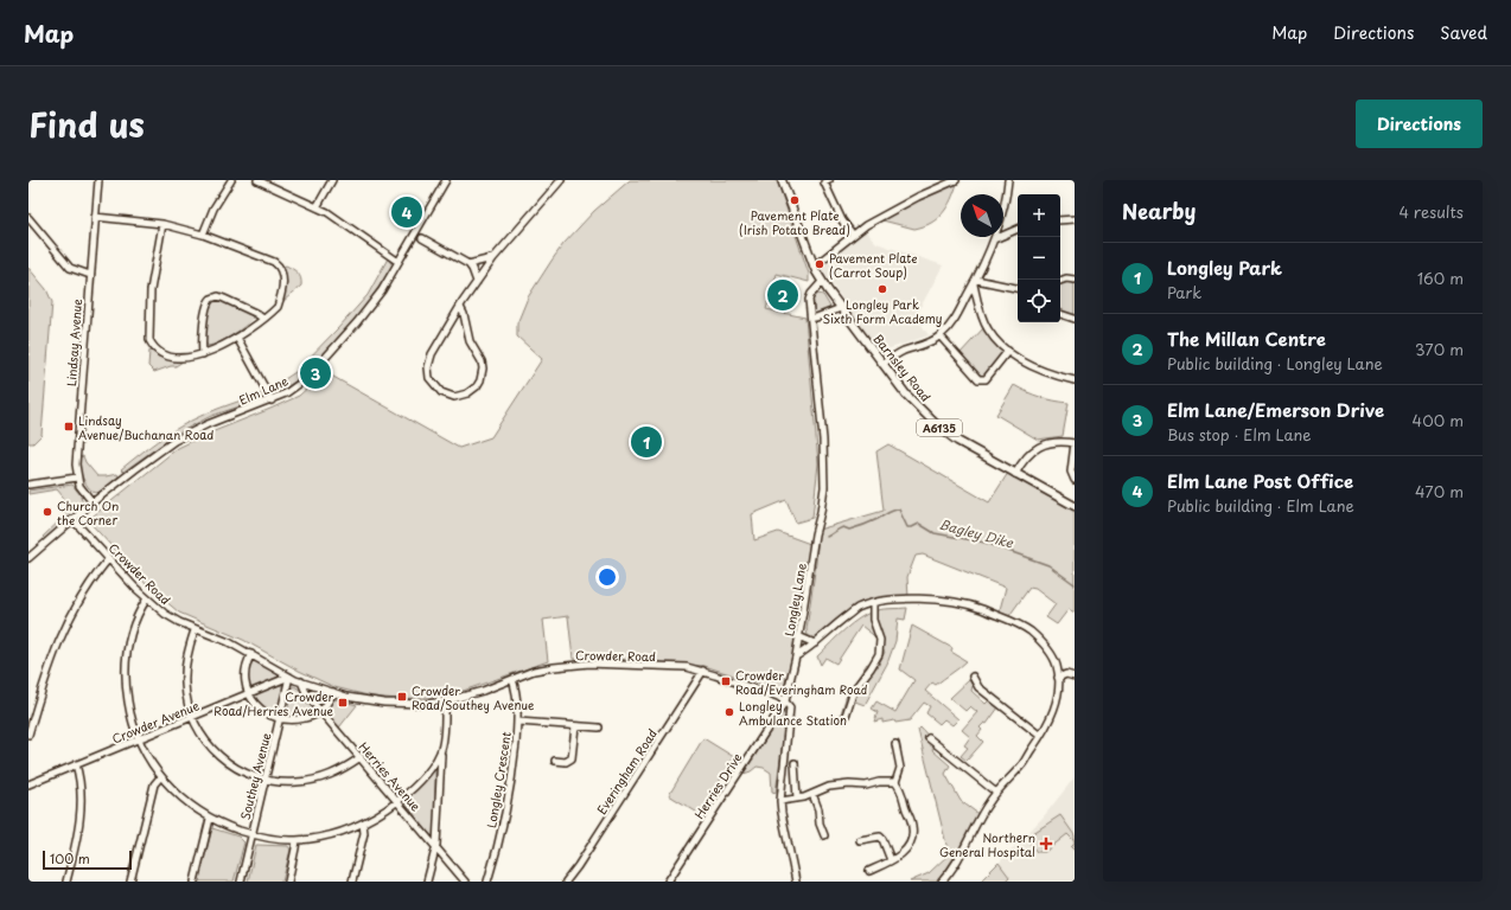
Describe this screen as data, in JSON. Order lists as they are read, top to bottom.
{
  "streets": {
    "main road": ["Barnsley Road", "A6135"],
    "street": [
      "Lindsay Avenue",
      "Elm Lane",
      "Crowder Road",
      "Longley Lane",
      "Crowder Avenue",
      "Everingham Road",
      "Southey Avenue",
      "Herries Avenue",
      "Longley Crescent",
      "Herries Drive"
    ]
  },
  "crossings": [
    ["Lindsay Avenue", "Elm Lane"],
    ["Barnsley Road", "Longley Lane"],
    ["Elm Lane", "Crowder Road"],
    ["Crowder Road", "Longley Lane"],
    ["Crowder Road", "Crowder Avenue"],
    ["Crowder Road", "Everingham Road"],
    ["Crowder Road", "Southey Avenue"],
    ["Crowder Road", "Herries Avenue"],
    ["Crowder Road", "Longley Crescent"],
    ["Crowder Road", "Herries Drive"],
    ["Longley Lane", "Herries Drive"],
    ["Crowder Avenue", "Southey Avenue"]
  ],
  "water": ["Bagley Dike"],
  "places": {
    "other": [
      "Pavement Plate (Irish Potato Bread)",
      "Pavement Plate (Carrot Soup)",
      "Longley Park Sixth Form Academy",
      "Church On the Corner",
      "Longley Ambulance Station"
    ],
    "transit": [
      "Lindsay Avenue/Buchanan Road",
      "Crowder Road/Everingham Road",
      "Crowder Road/Southey Avenue",
      "Crowder Road/Herries Avenue"
    ],
    "health": ["Northern General Hospital"]
  },
  "scale_bar": "100 m",
  "north": "top left",
  "page": {
    "header": "Map",
    "nav": ["Map", "Directions", "Saved"],
    "title": "Find us",
    "buttons": "Directions",
    "heading": ["Nearby", "4 results"],
    "map_buttons": ["+", "−"],
    "pins": [
      "4",
      "2",
      "3",
      "1"
    ],
    "list": [
      {
        "mark": "1",
        "name": "Longley Park",
        "note": "Park",
        "value": "160 m"
      },
      {
        "mark": "2",
        "name": "The Millan Centre",
        "note": "Public building · Longley Lane",
        "value": "370 m"
      },
      {
        "mark": "3",
        "name": "Elm Lane/Emerson Drive",
        "note": "Bus stop · Elm Lane",
        "value": "400 m"
      },
      {
        "mark": "4",
        "name": "Elm Lane Post Office",
        "note": "Public building · Elm Lane",
        "value": "470 m"
      }
    ],
    "scale": "100 m"
  }
}
